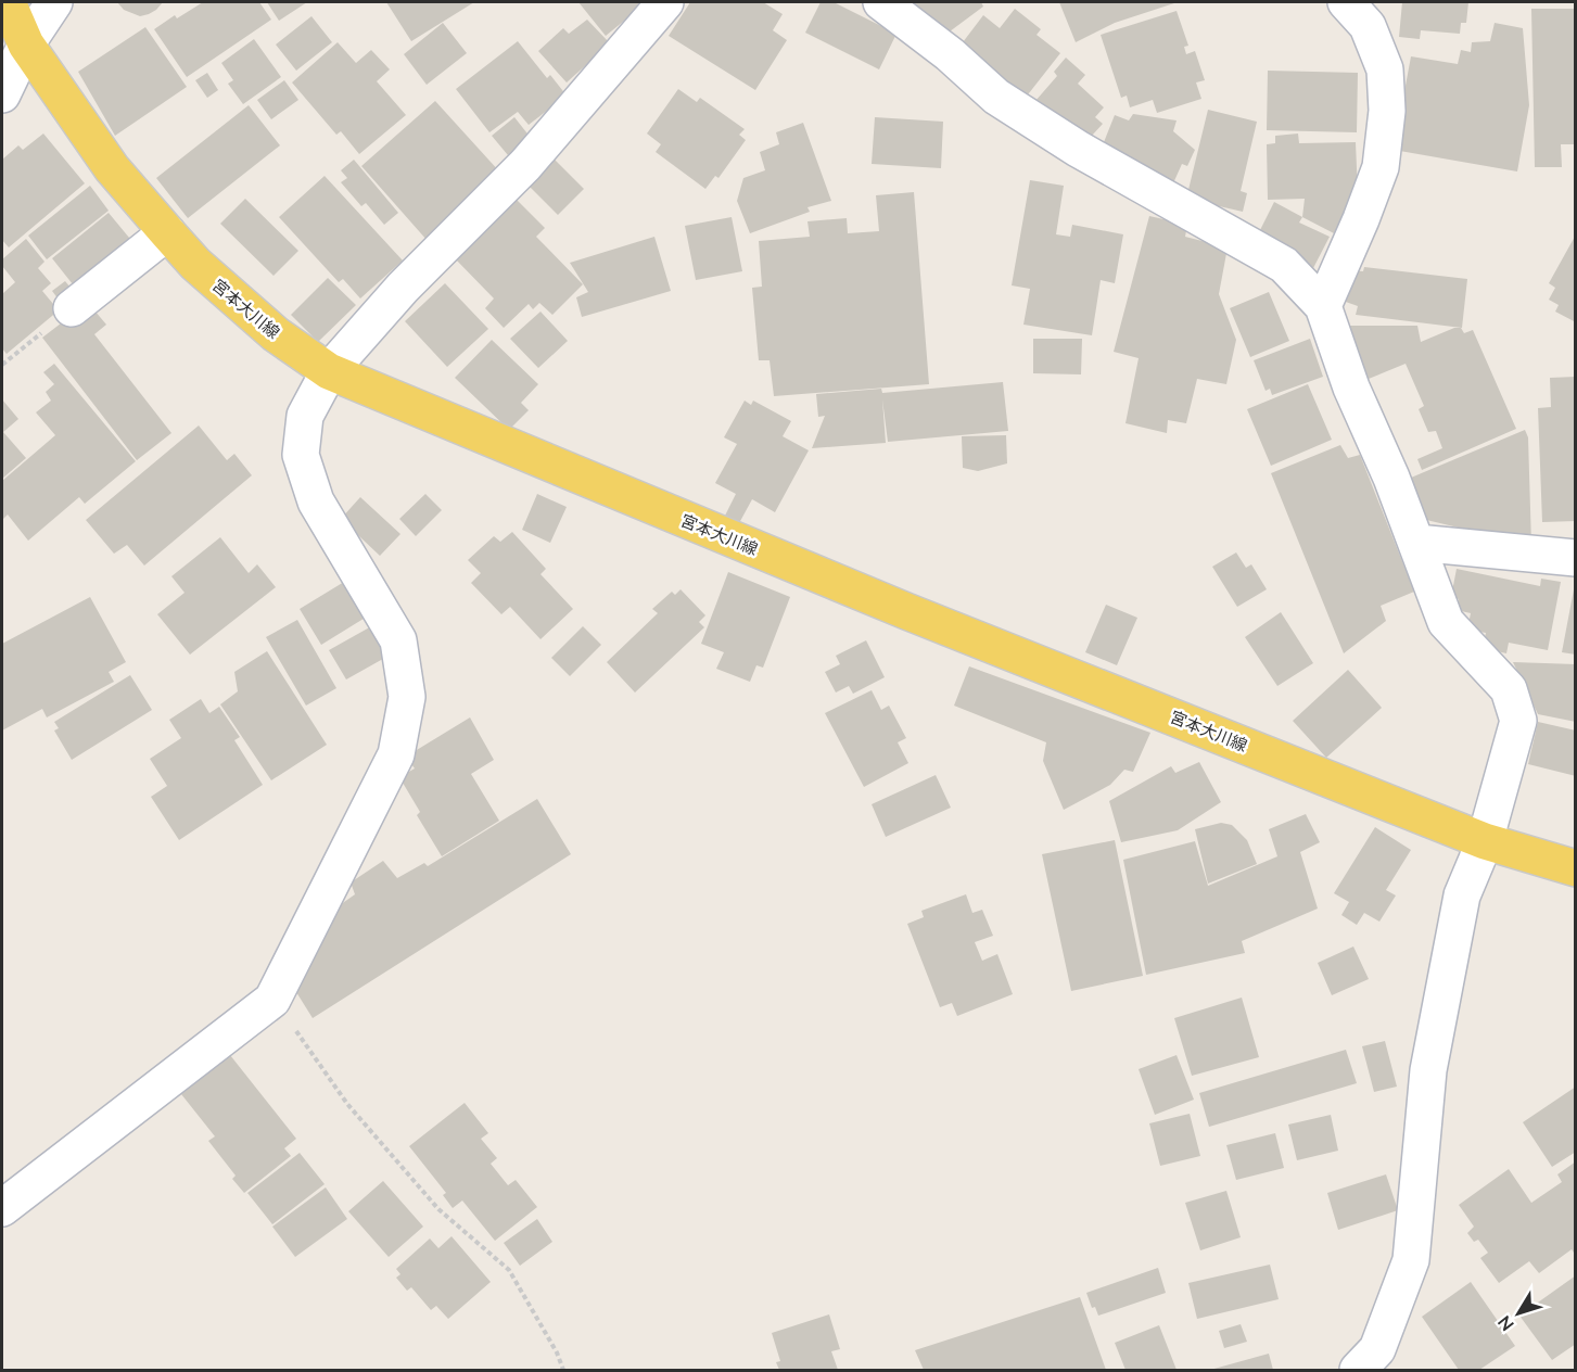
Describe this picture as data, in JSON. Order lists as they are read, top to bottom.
{
  "streets": {
    "main road": ["宮本大川線"]
  },
  "north": "bottom left"
}
